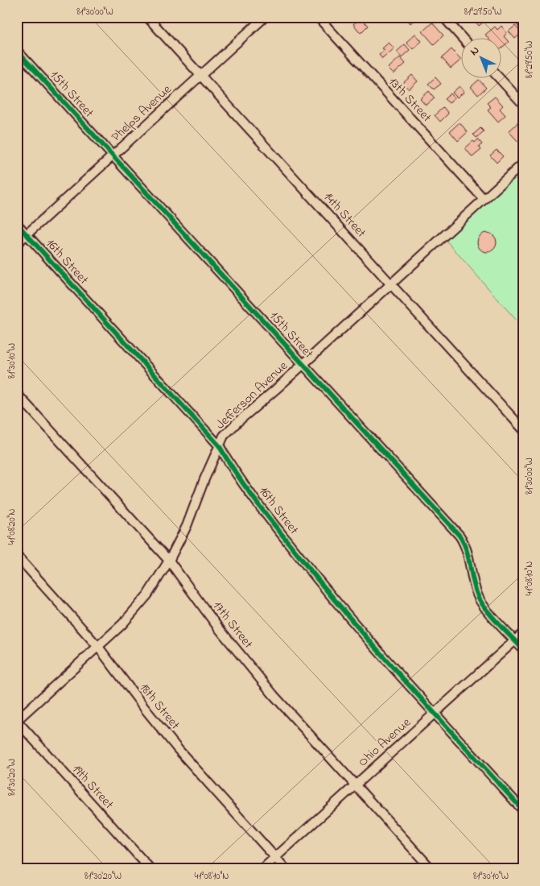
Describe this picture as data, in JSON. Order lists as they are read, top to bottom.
{
  "streets": {
    "street": [
      "15th Street",
      "13th Street",
      "Phelps Avenue",
      "14th Street",
      "16th Street",
      "Jefferson Avenue",
      "17th Street",
      "18th Street",
      "Ohio Avenue",
      "19th Street"
    ]
  },
  "crossings": [
    ["15th Street", "Phelps Avenue"],
    ["15th Street", "Jefferson Avenue"],
    ["15th Street", "Ohio Avenue"],
    ["13th Street", "Jefferson Avenue"],
    ["Phelps Avenue", "14th Street"],
    ["Phelps Avenue", "16th Street"],
    ["14th Street", "Jefferson Avenue"],
    ["16th Street", "Jefferson Avenue"],
    ["16th Street", "Ohio Avenue"],
    ["Jefferson Avenue", "17th Street"],
    ["Jefferson Avenue", "18th Street"],
    ["Jefferson Avenue", "19th Street"],
    ["17th Street", "Ohio Avenue"],
    ["18th Street", "Ohio Avenue"]
  ],
  "north": "top left",
  "coordinates": [
    "81°30'00\"W",
    "81°29'50\"W",
    "81°30'10\"W",
    "41°08'20\"N",
    "41°08'10\"N",
    "81°30'20\"W"
  ]
}
